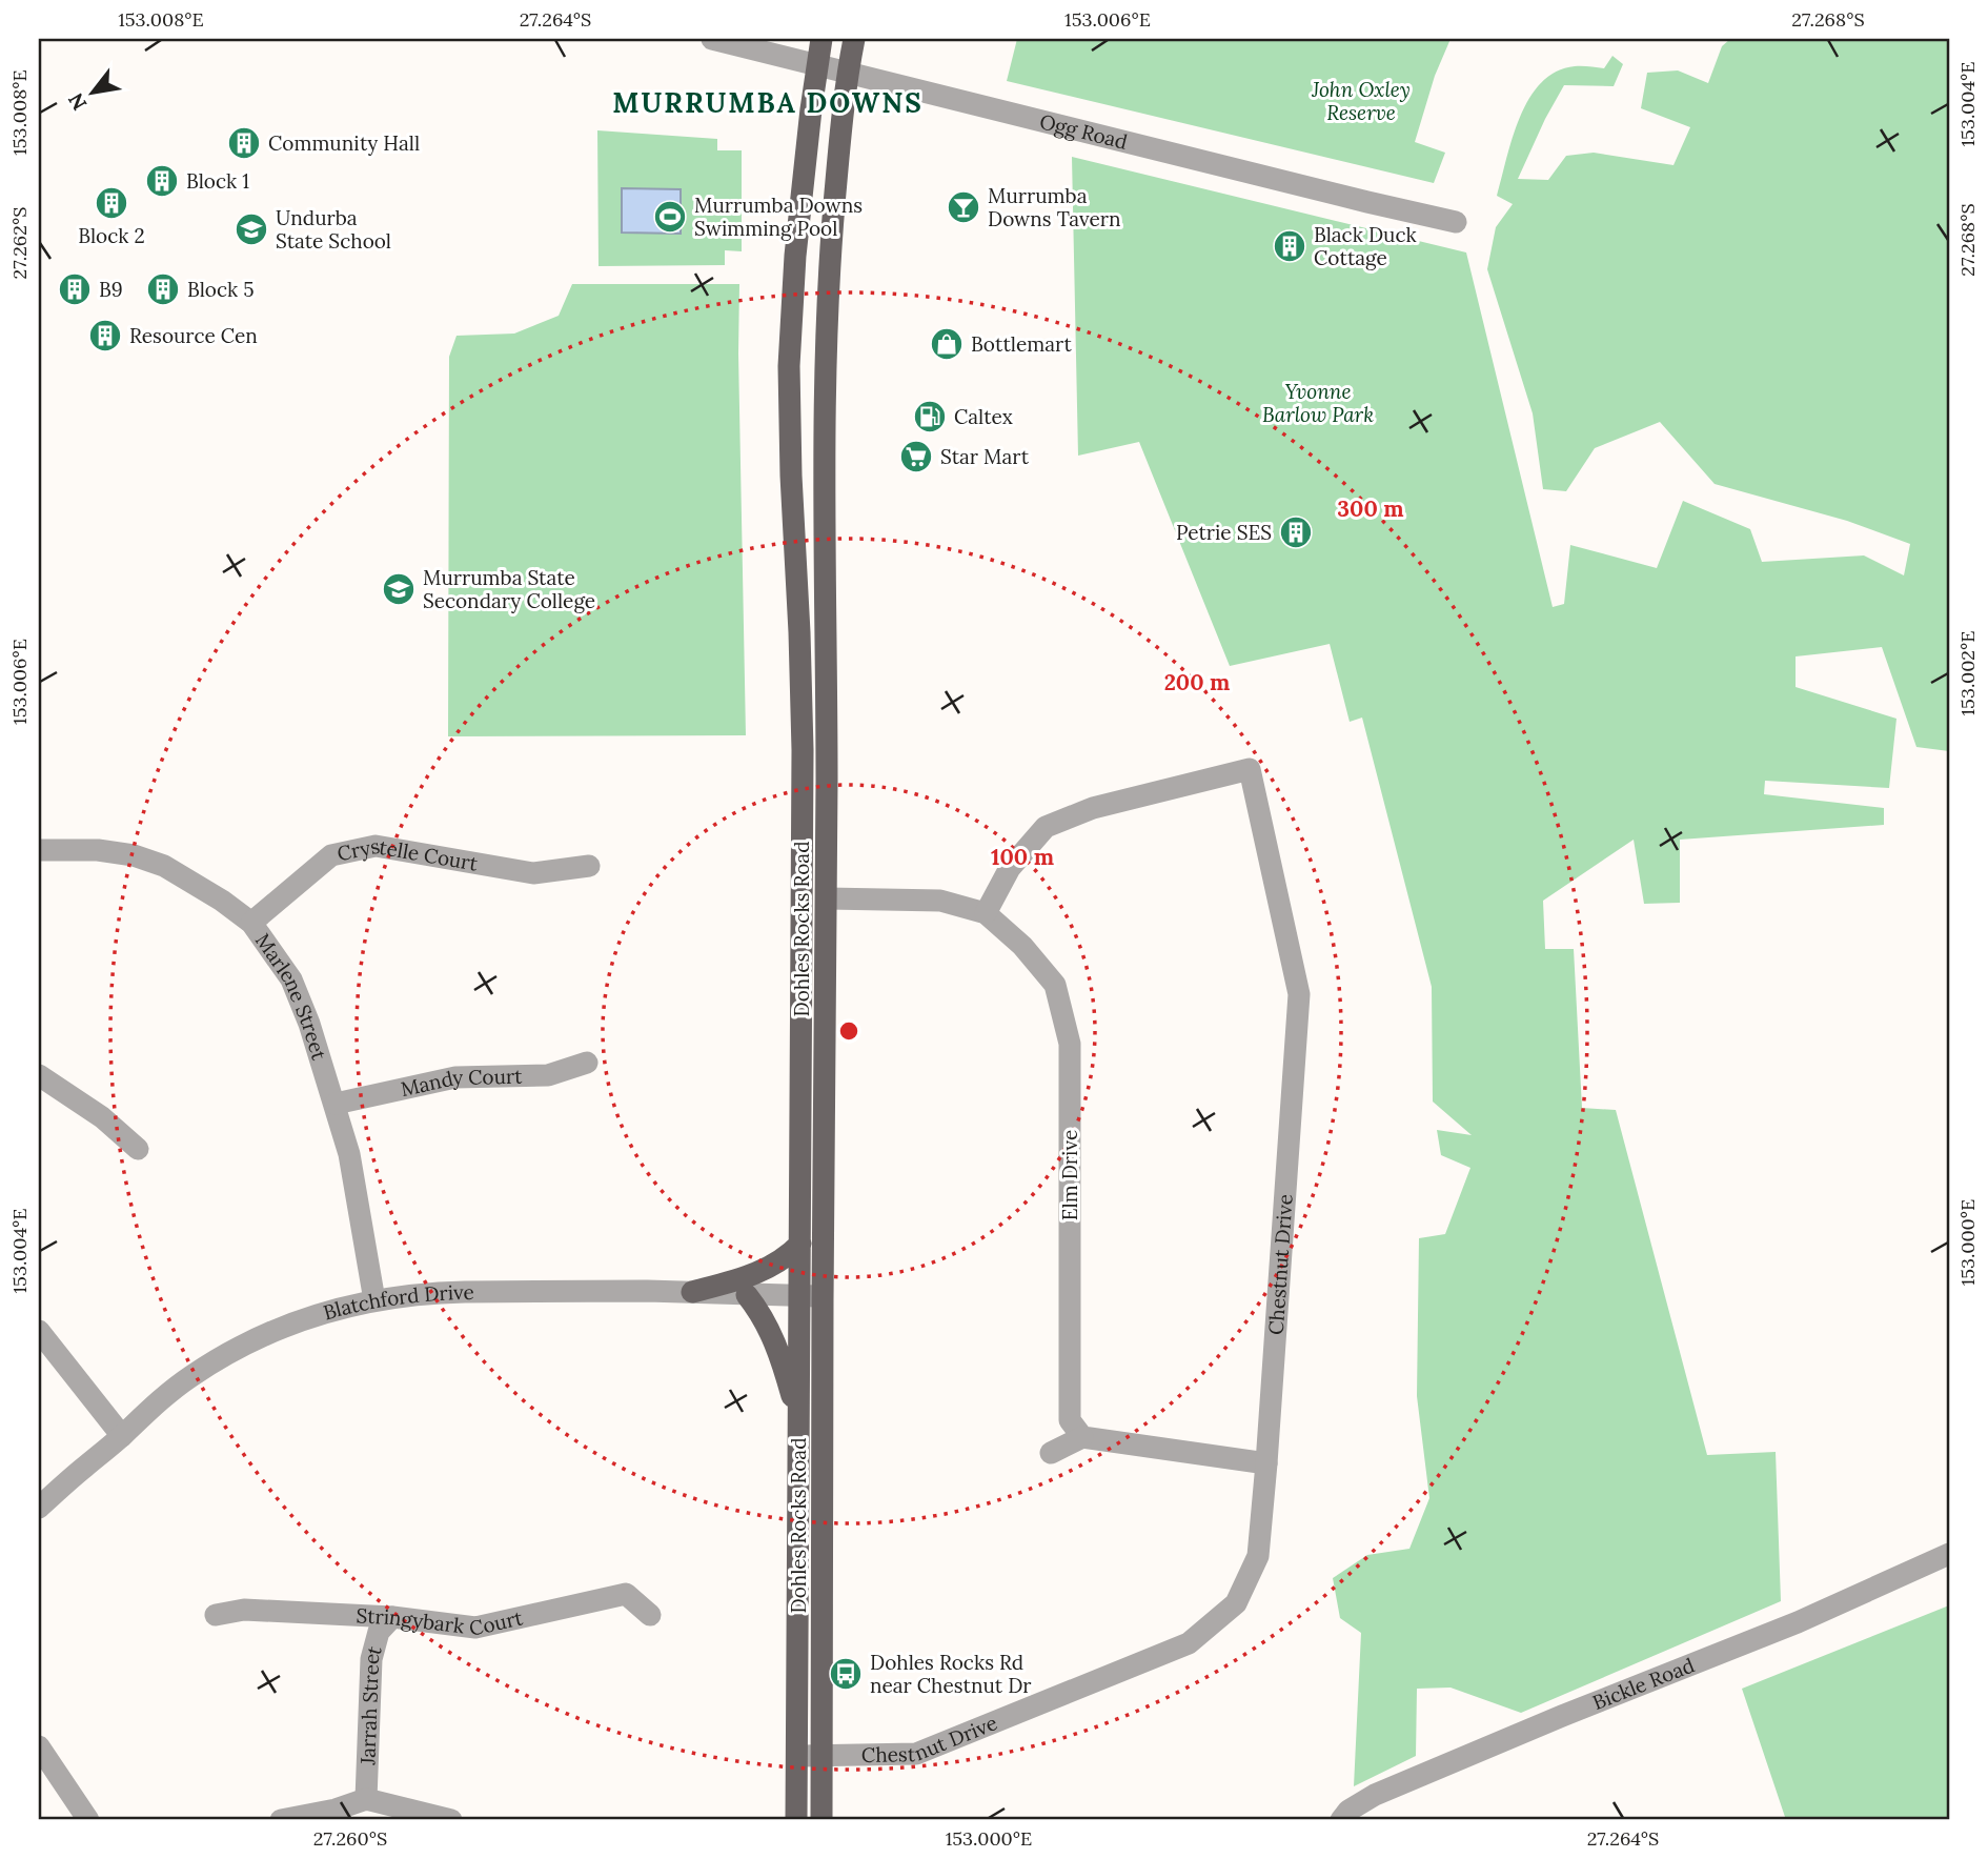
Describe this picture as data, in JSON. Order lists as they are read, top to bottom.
{
  "streets": {
    "main road": ["Dohles Rocks Road"],
    "street": [
      "Ogg Road",
      "Crystelle Court",
      "Marlene Street",
      "Mandy Court",
      "Elm Drive",
      "Chestnut Drive",
      "Blatchford Drive",
      "Stringybark Court",
      "Bickle Road",
      "Jarrah Street"
    ]
  },
  "crossings": [
    ["Ogg Road", "Dohles Rocks Road"],
    ["Crystelle Court", "Marlene Street"],
    ["Dohles Rocks Road", "Elm Drive"],
    ["Dohles Rocks Road", "Chestnut Drive"],
    ["Dohles Rocks Road", "Blatchford Drive"],
    ["Marlene Street", "Mandy Court"],
    ["Marlene Street", "Blatchford Drive"],
    ["Elm Drive", "Chestnut Drive"],
    ["Stringybark Court", "Jarrah Street"]
  ],
  "districts": ["MURRUMBA DOWNS"],
  "parks": ["John Oxley Reserve", "Yvonne Barlow Park"],
  "places": {
    "building": [
      "Community Hall",
      "Block 1",
      "Block 2",
      "Black Duck Cottage",
      "B9",
      "Block 5",
      "Resource Cen",
      "Petrie SES"
    ],
    "bar": ["Murrumba Downs Tavern"],
    "sports": ["Murrumba Downs Swimming Pool"],
    "school or university": ["Undurba State School", "Murrumba State Secondary College"],
    "shop": ["Bottlemart"],
    "fuel station": ["Caltex"],
    "supermarket": ["Star Mart"],
    "bus stop": ["Dohles Rocks Rd near Chestnut Dr"]
  },
  "north": "bottom left",
  "coordinates": [
    "153.008°E",
    "27.264°S",
    "153.006°E",
    "27.268°S",
    "153.004°E",
    "27.262°S",
    "153.002°E",
    "153.000°E",
    "27.260°S"
  ],
  "rings": ["300 m", "200 m", "100 m"]
}
